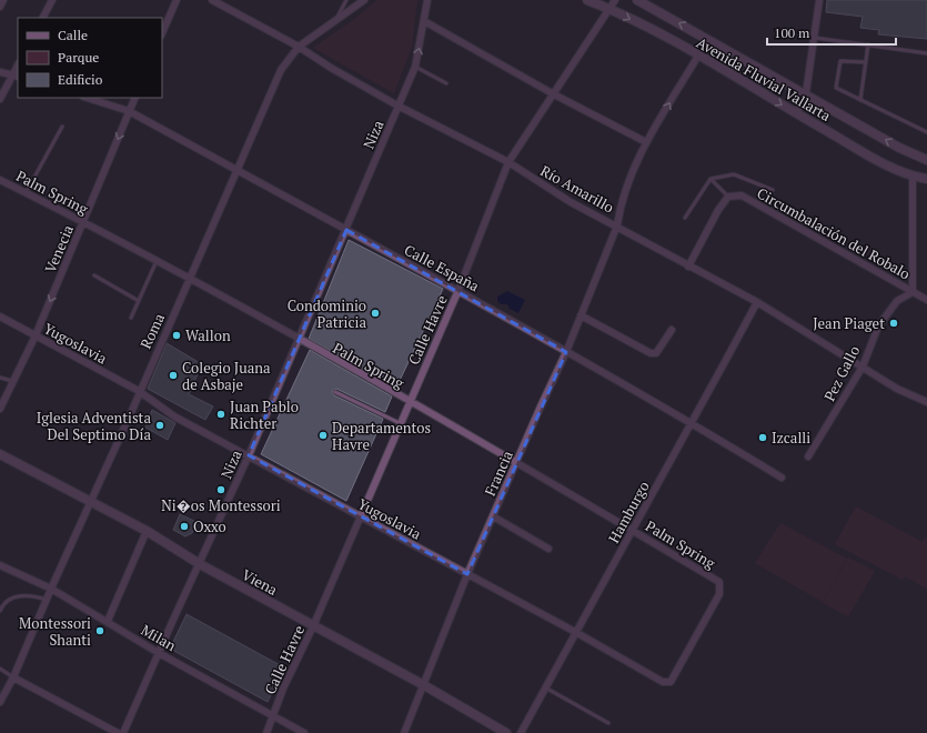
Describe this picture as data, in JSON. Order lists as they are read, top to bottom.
{
  "streets": {
    "street": [
      "Avenida Fluvial Vallarta",
      "Niza",
      "Río Amarillo",
      "Palm Spring",
      "Circumbalación del Robalo",
      "Venecia",
      "Calle España",
      "Calle Havre",
      "Roma",
      "Yugoslavia",
      "Pez Gallo",
      "Francia",
      "Hamburgo",
      "Viena",
      "Milan"
    ]
  },
  "crossings": [
    ["Avenida Fluvial Vallarta", "Calle Havre"],
    ["Avenida Fluvial Vallarta", "Francia"],
    ["Niza", "Río Amarillo"],
    ["Niza", "Palm Spring"],
    ["Niza", "Calle España"],
    ["Niza", "Yugoslavia"],
    ["Niza", "Viena"],
    ["Niza", "Milan"],
    ["Río Amarillo", "Calle Havre"],
    ["Río Amarillo", "Roma"],
    ["Río Amarillo", "Pez Gallo"],
    ["Río Amarillo", "Francia"],
    ["Río Amarillo", "Hamburgo"],
    ["Palm Spring", "Venecia"],
    ["Palm Spring", "Calle Havre"],
    ["Palm Spring", "Roma"],
    ["Palm Spring", "Yugoslavia"],
    ["Palm Spring", "Francia"],
    ["Palm Spring", "Hamburgo"],
    ["Circumbalación del Robalo", "Pez Gallo"],
    ["Venecia", "Calle España"],
    ["Venecia", "Yugoslavia"],
    ["Calle España", "Calle Havre"],
    ["Calle España", "Roma"],
    ["Calle España", "Francia"],
    ["Calle España", "Hamburgo"],
    ["Calle Havre", "Yugoslavia"],
    ["Calle Havre", "Viena"],
    ["Calle Havre", "Milan"],
    ["Roma", "Yugoslavia"],
    ["Roma", "Viena"],
    ["Roma", "Milan"],
    ["Yugoslavia", "Francia"],
    ["Yugoslavia", "Hamburgo"],
    ["Francia", "Viena"]
  ],
  "one_way": ["Venecia"],
  "places": [
    "Condominio Patricia",
    "Jean Piaget",
    "Wallon",
    "Colegio Juana de Asbaje",
    "Juan Pablo Richter",
    "Iglesia Adventista Del Septimo Día",
    "Departamentos Havre",
    "Izcalli",
    "Ni�os Montessori",
    "Oxxo",
    "Montessori Shanti"
  ],
  "legend": ["Calle", "Parque", "Edificio"],
  "scale_bar": "100 m"
}
